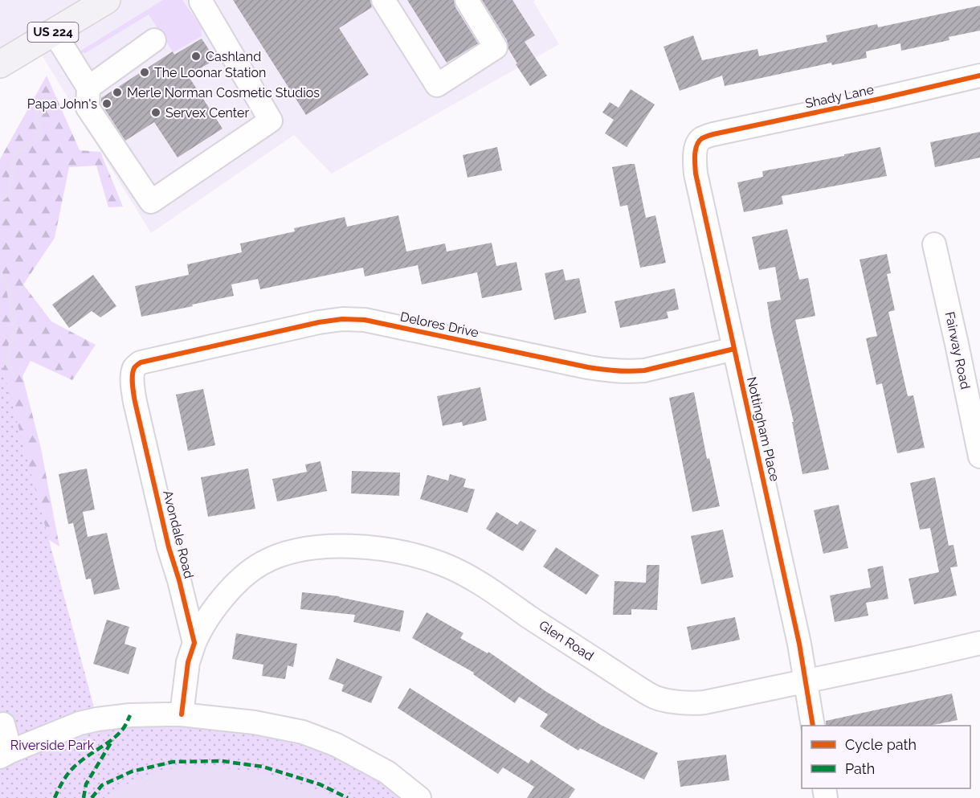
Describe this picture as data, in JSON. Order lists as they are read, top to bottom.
{
  "streets": {
    "highway": ["US 224"],
    "street": [
      "Shady Lane",
      "Delores Drive",
      "Fairway Road",
      "Nottingham Place",
      "Avondale Road",
      "Glen Road"
    ]
  },
  "crossings": [
    ["Shady Lane", "Nottingham Place"],
    ["Delores Drive", "Nottingham Place"],
    ["Delores Drive", "Avondale Road"],
    ["Nottingham Place", "Glen Road"],
    ["Avondale Road", "Glen Road"]
  ],
  "parks": ["Riverside Park"],
  "places": [
    "Cashland",
    "The Loonar Station",
    "Merle Norman Cosmetic Studios",
    "Papa John's",
    "Servex Center"
  ],
  "legend": ["Cycle path", "Path"]
}
